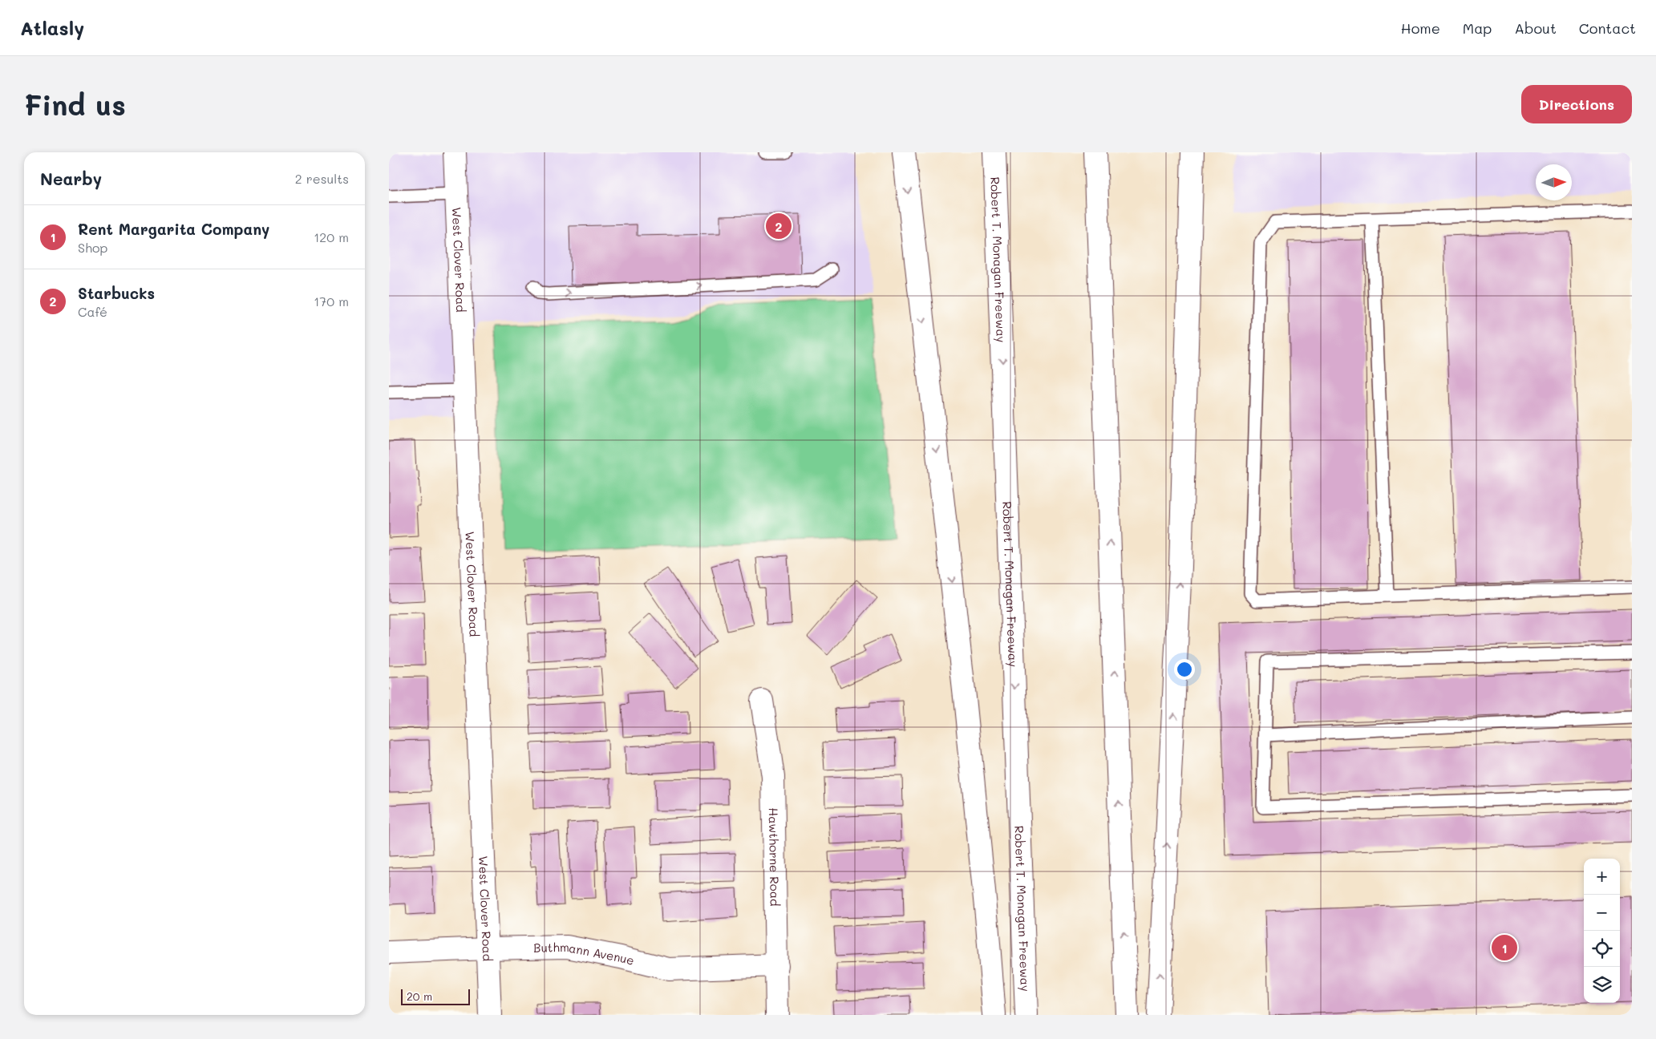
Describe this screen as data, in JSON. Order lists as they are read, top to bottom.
{
  "streets": {
    "main road": [
      "West Clover Road",
      "Robert T. Monagan Freeway",
      "Hawthorne Road",
      "Buthmann Avenue"
    ]
  },
  "crossings": [
    ["West Clover Road", "Buthmann Avenue"],
    ["Hawthorne Road", "Buthmann Avenue"]
  ],
  "scale_bar": "20 m",
  "north": "right",
  "page": {
    "header": "Atlasly",
    "nav": [
      "Home",
      "Map",
      "About",
      "Contact"
    ],
    "buttons": "Directions",
    "title": "Find us",
    "heading": ["Nearby", "2 results"],
    "list": [
      {
        "mark": "1",
        "name": "Rent Margarita Company",
        "note": "Shop",
        "value": "120 m"
      },
      {
        "mark": "2",
        "name": "Starbucks",
        "note": "Café",
        "value": "170 m"
      }
    ],
    "pins": ["2", "1"],
    "map_buttons": ["+", "−"],
    "scale": "20 m"
  }
}
